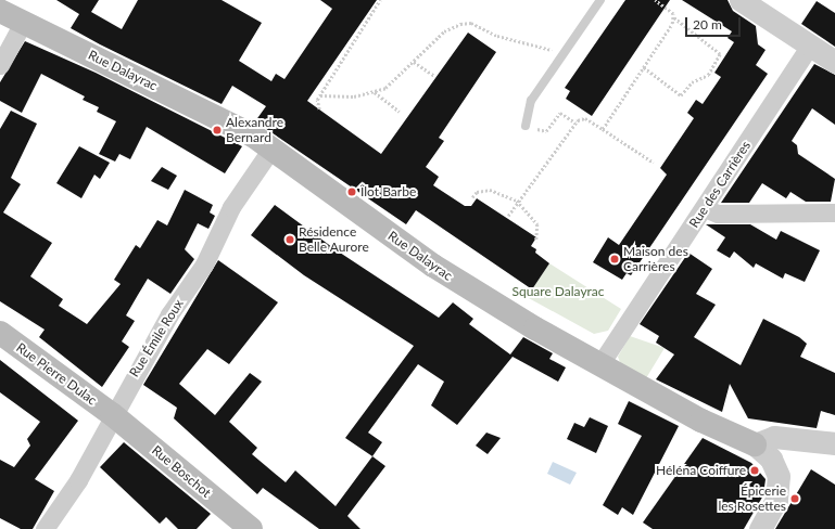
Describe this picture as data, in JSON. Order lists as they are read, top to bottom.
{
  "streets": {
    "main road": ["Rue Dalayrac", "Rue Pierre Dulac", "Rue Boschot"],
    "street": ["Rue des Carrières", "Rue Émile Roux"]
  },
  "crossings": [
    ["Rue Dalayrac", "Rue des Carrières"],
    ["Rue Dalayrac", "Rue Émile Roux"],
    ["Rue Émile Roux", "Rue Pierre Dulac"],
    ["Rue Émile Roux", "Rue Boschot"],
    ["Rue Pierre Dulac", "Rue Boschot"]
  ],
  "parks": ["Square Dalayrac"],
  "places": [
    "Alexandre Bernard",
    "Îlot Barbe",
    "Résidence Belle Aurore",
    "Maison des Carrières",
    "Héléna Coiffure",
    "Épicerie les Rosettes"
  ],
  "scale_bar": "20 m"
}
